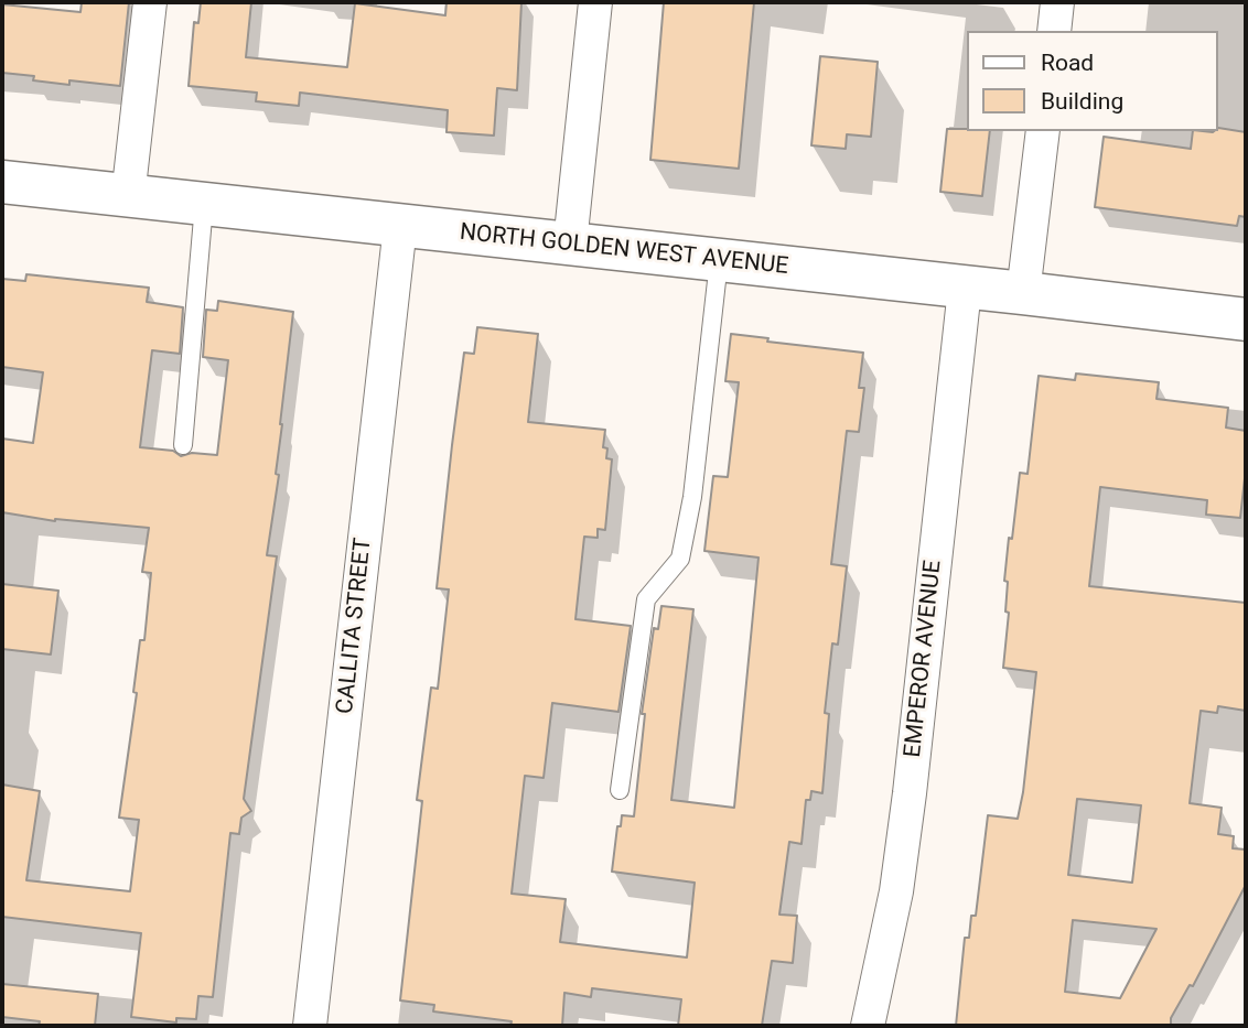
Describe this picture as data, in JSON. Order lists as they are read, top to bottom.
{
  "streets": {
    "street": ["NORTH GOLDEN WEST AVENUE", "CALLITA STREET", "EMPEROR AVENUE"]
  },
  "crossings": [
    ["NORTH GOLDEN WEST AVENUE", "CALLITA STREET"],
    ["NORTH GOLDEN WEST AVENUE", "EMPEROR AVENUE"]
  ],
  "legend": ["Road", "Building"]
}
